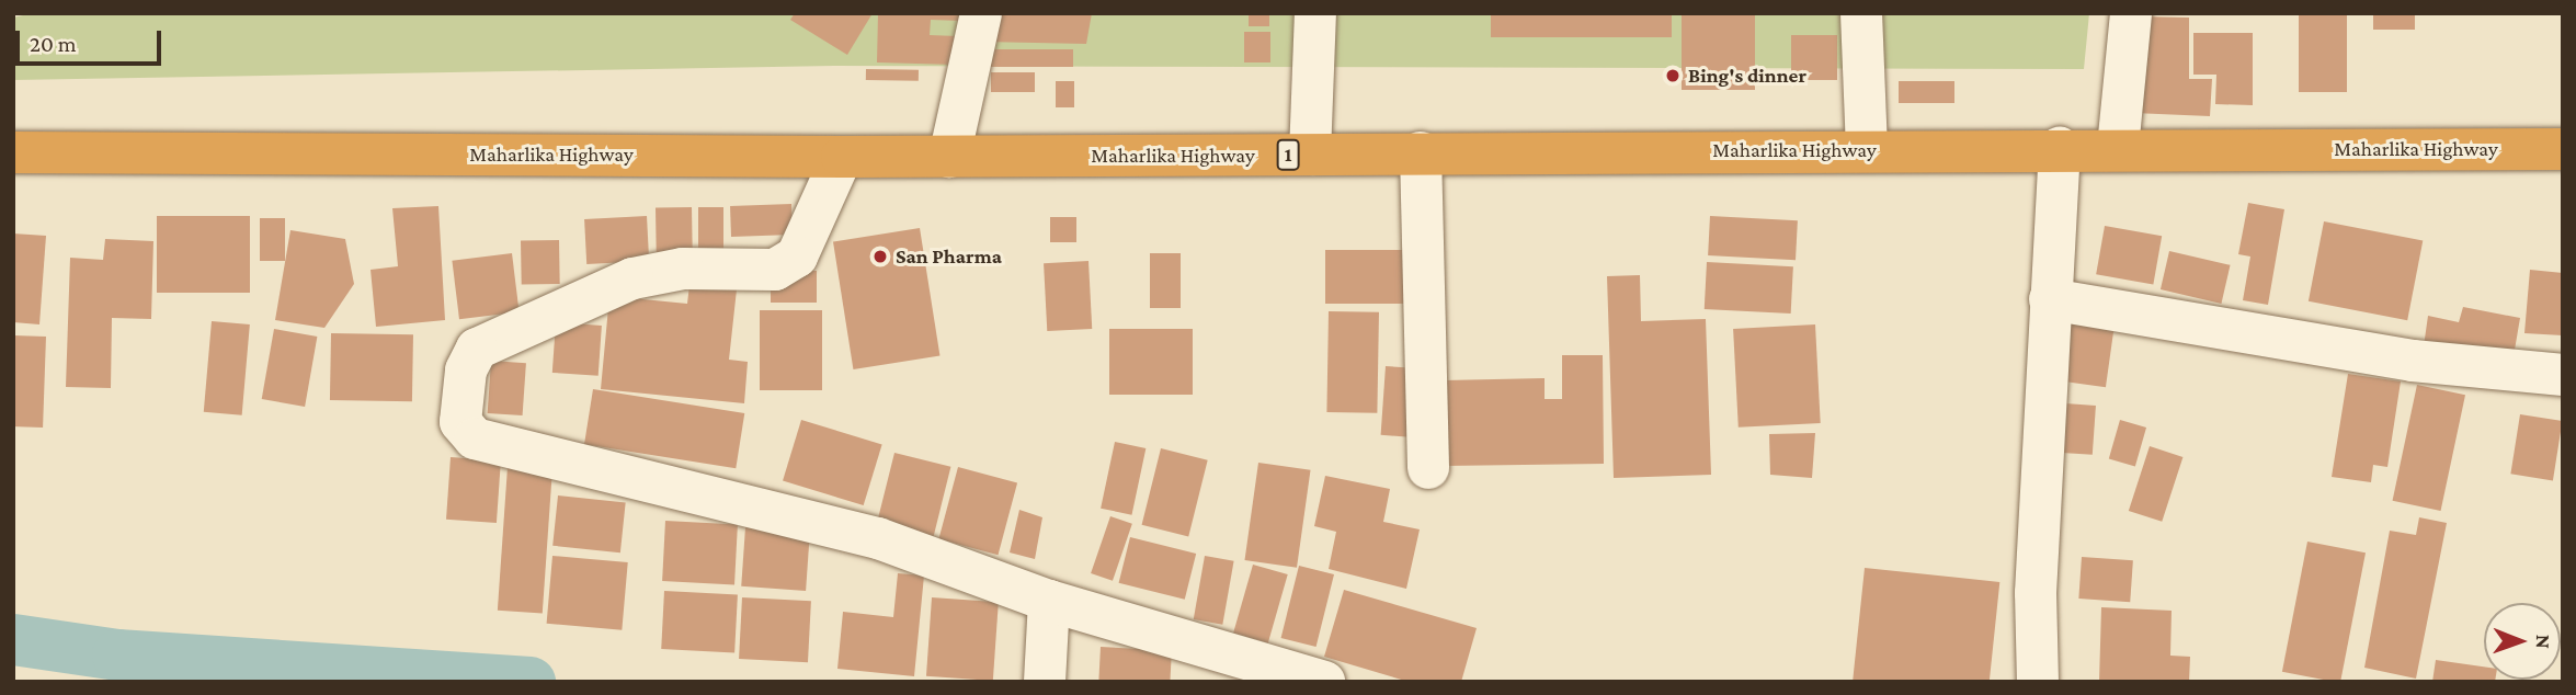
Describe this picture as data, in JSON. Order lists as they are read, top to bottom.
{
  "streets": {
    "highway": ["Maharlika Highway", "1"]
  },
  "places": ["Bing's dinner", "San Pharma"],
  "scale_bar": "20 m",
  "north": "right"
}
